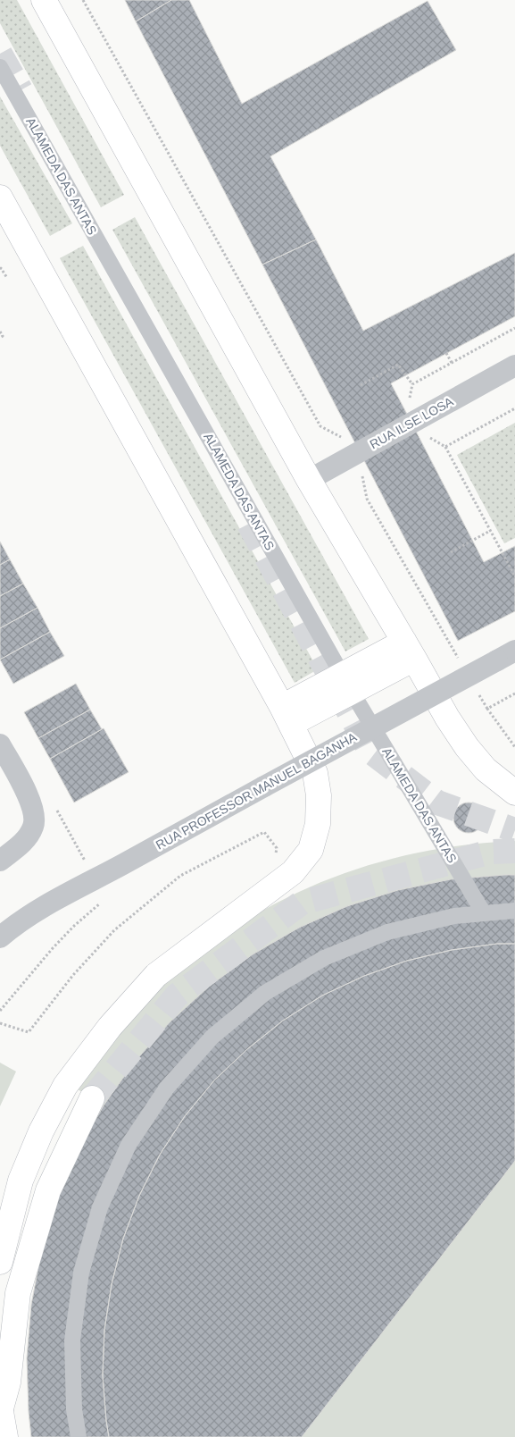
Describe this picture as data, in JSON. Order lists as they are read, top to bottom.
{
  "streets": {
    "street": ["ALAMEDA DAS ANTAS", "RUA ILSE LOSA", "RUA PROFESSOR MANUEL BAGANHA"]
  }
}
